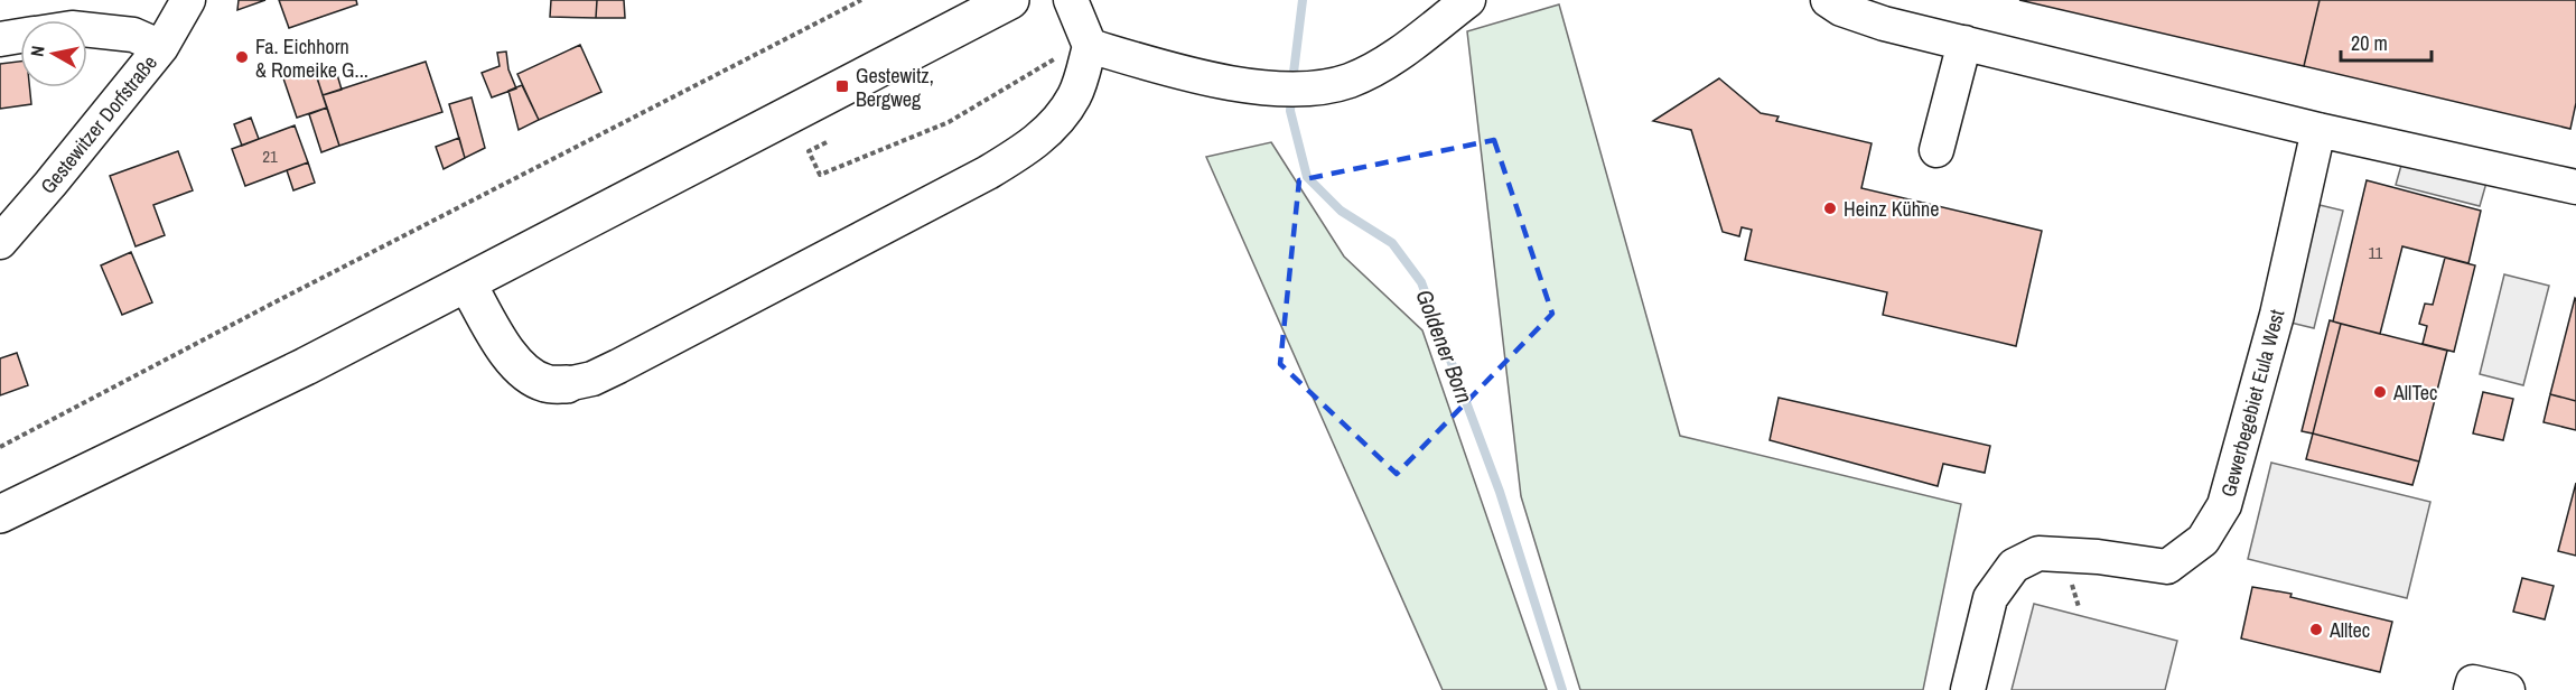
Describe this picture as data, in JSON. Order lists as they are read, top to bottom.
{
  "streets": {
    "street": ["Gestewitzer Dorfstraße", "Gewerbegebiet Eula West"]
  },
  "water": ["Goldener Born"],
  "places": {
    "other": [
      "Fa. Eichhorn & Romeike G...",
      "Heinz Kühne",
      "AllTec",
      "Alltec"
    ],
    "transit": ["Gestewitz, Bergweg"]
  },
  "house_numbers": ["21", "11"],
  "scale_bar": "20 m",
  "north": "left"
}
